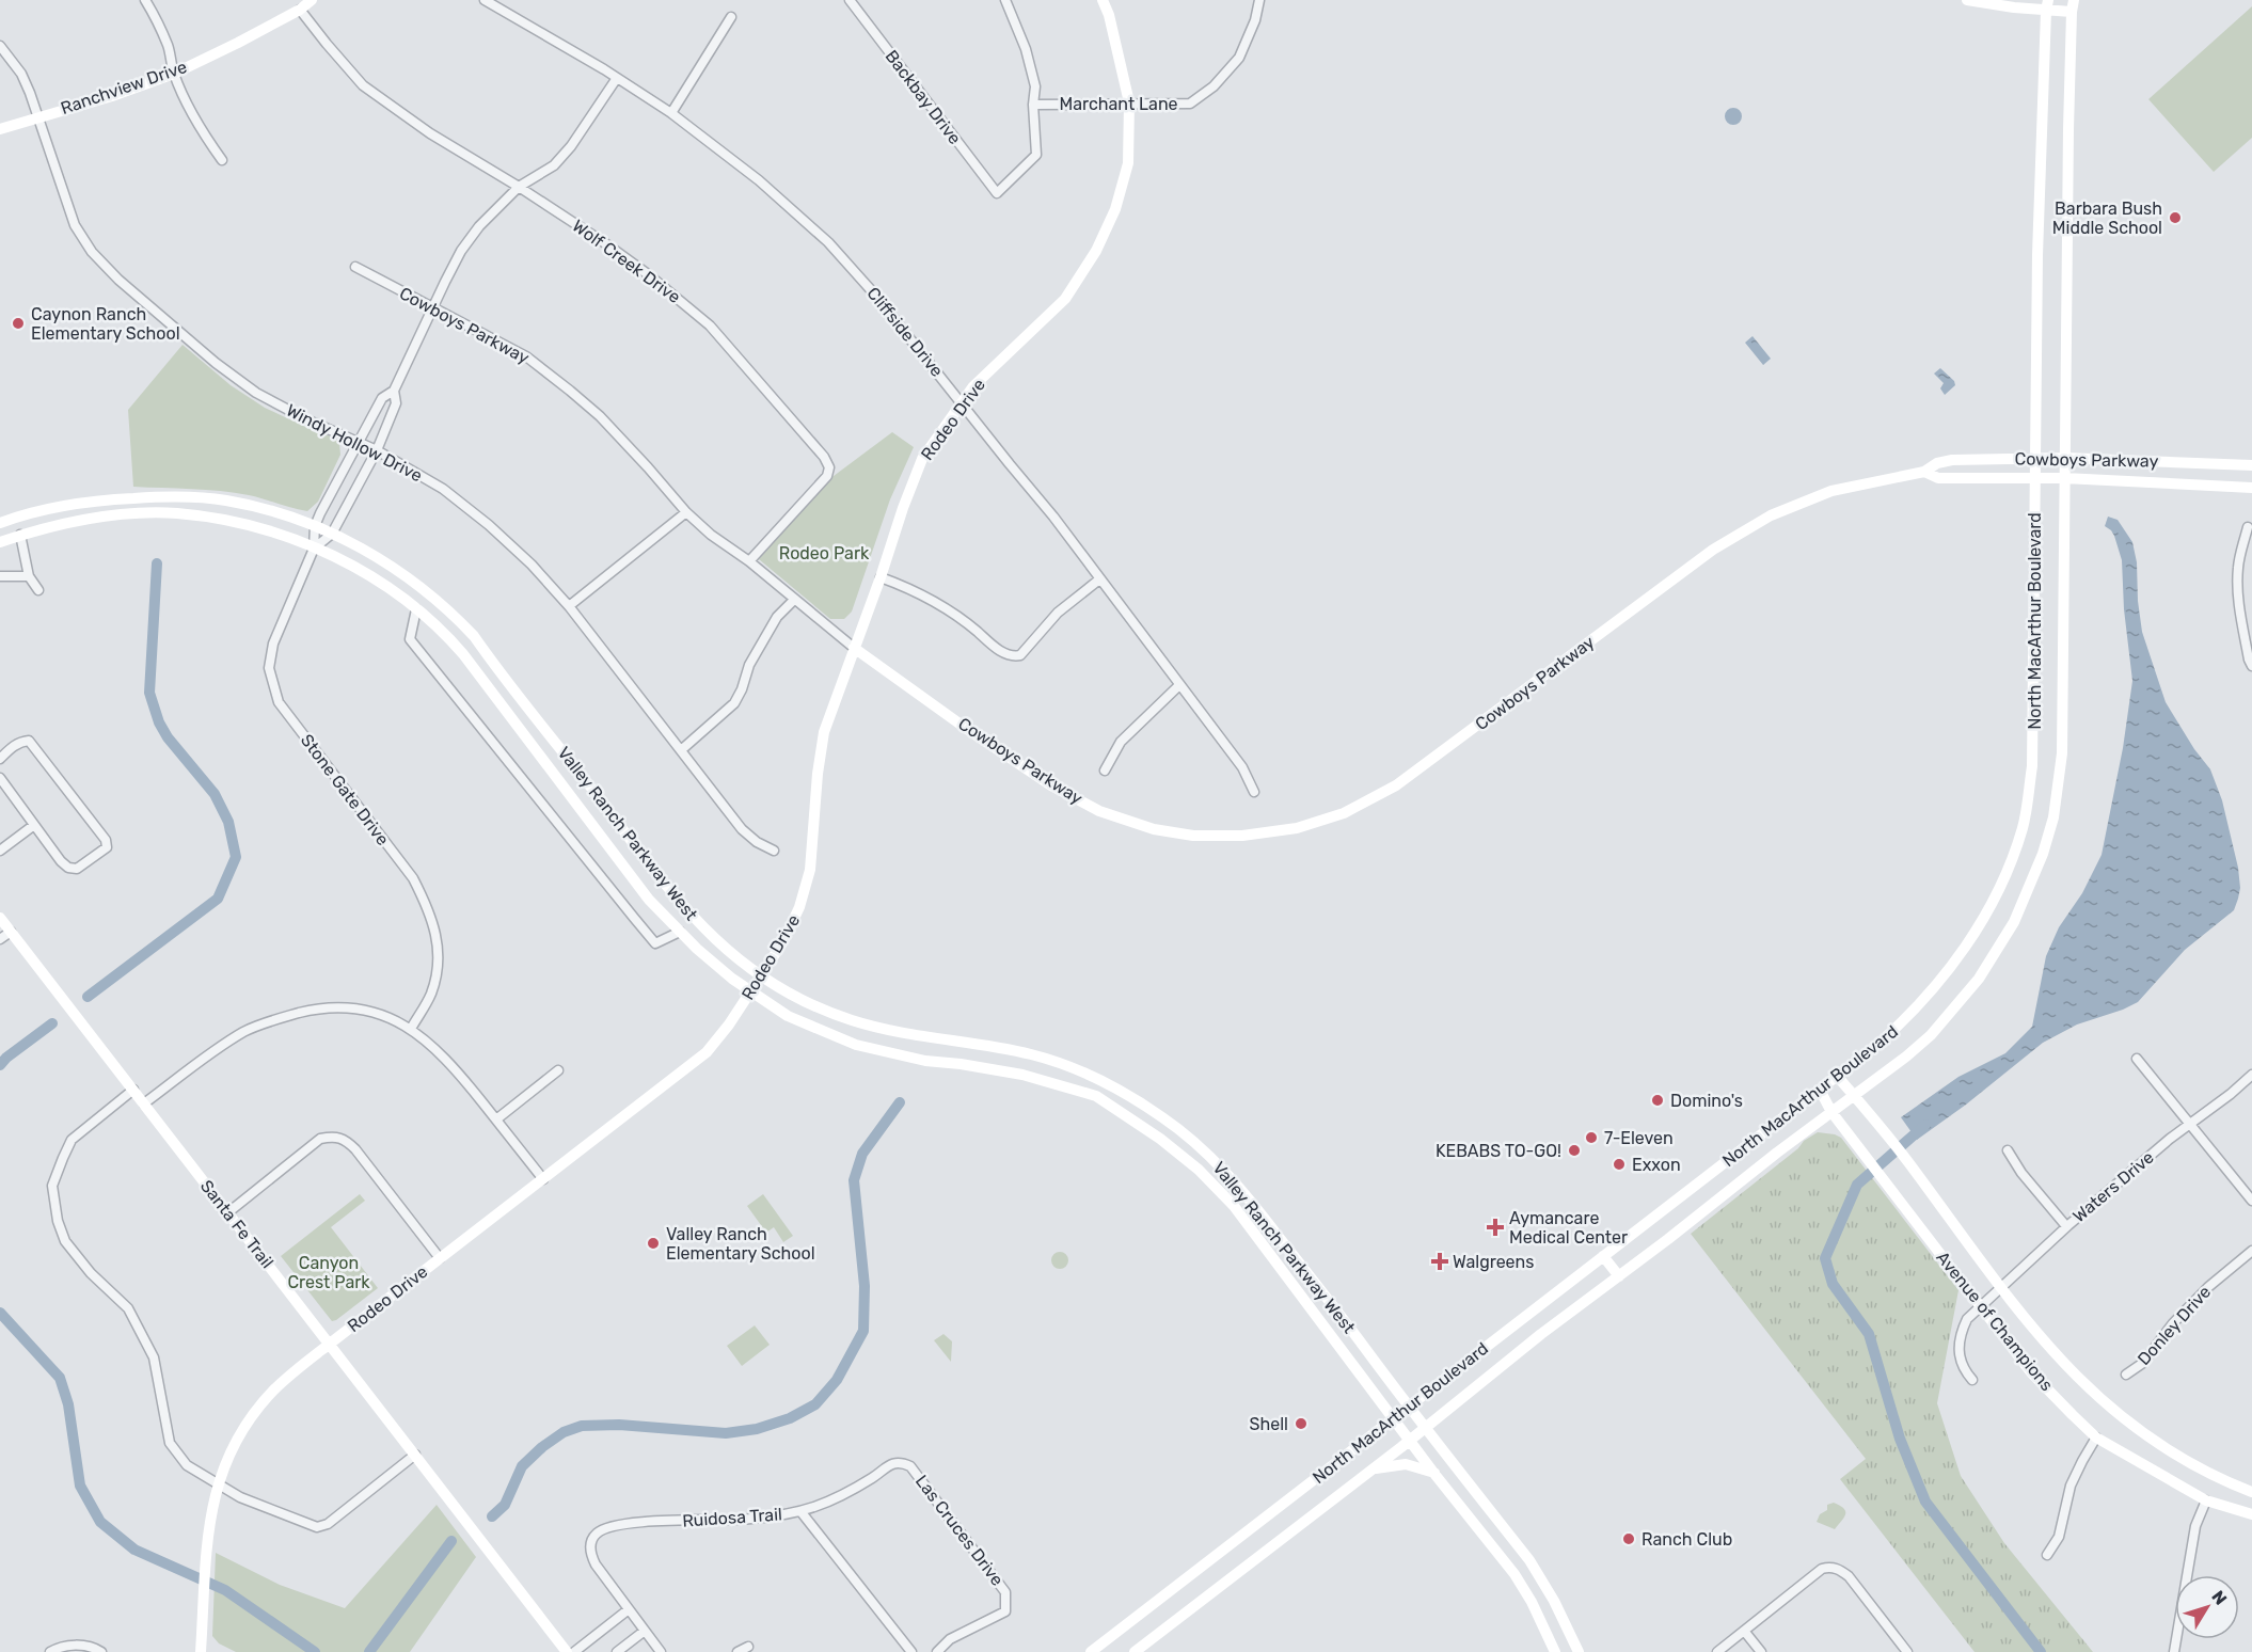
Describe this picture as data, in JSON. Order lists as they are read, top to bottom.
{
  "streets": {
    "main road": [
      "Ranchview Drive",
      "Cowboys Parkway",
      "Rodeo Drive",
      "North MacArthur Boulevard",
      "Valley Ranch Parkway West",
      "Santa Fe Trail",
      "Avenue of Champions"
    ],
    "street": [
      "Backbay Drive",
      "Marchant Lane",
      "Wolf Creek Drive",
      "Cliffside Drive",
      "Windy Hollow Drive",
      "Stone Gate Drive",
      "Waters Drive",
      "Donley Drive",
      "Ruidosa Trail",
      "Las Cruces Drive"
    ]
  },
  "crossings": [
    ["Ranchview Drive", "Wolf Creek Drive"],
    ["Ranchview Drive", "Windy Hollow Drive"],
    ["Backbay Drive", "Marchant Lane"],
    ["Marchant Lane", "Rodeo Drive"],
    ["Wolf Creek Drive", "Cowboys Parkway"],
    ["Wolf Creek Drive", "Stone Gate Drive"],
    ["Cowboys Parkway", "Rodeo Drive"],
    ["Cowboys Parkway", "North MacArthur Boulevard"],
    ["Cowboys Parkway", "Stone Gate Drive"],
    ["Cliffside Drive", "Rodeo Drive"],
    ["Cliffside Drive", "Stone Gate Drive"],
    ["Rodeo Drive", "Valley Ranch Parkway West"],
    ["Rodeo Drive", "Santa Fe Trail"],
    ["Windy Hollow Drive", "Stone Gate Drive"],
    ["North MacArthur Boulevard", "Valley Ranch Parkway West"],
    ["North MacArthur Boulevard", "Avenue of Champions"],
    ["Stone Gate Drive", "Valley Ranch Parkway West"],
    ["Waters Drive", "Avenue of Champions"],
    ["Ruidosa Trail", "Las Cruces Drive"]
  ],
  "parks": ["Rodeo Park", "Canyon Crest Park"],
  "places": {
    "other": [
      "Barbara Bush Middle School",
      "Caynon Ranch Elementary School",
      "Domino's",
      "7-Eleven",
      "KEBABS TO-GO!",
      "Exxon",
      "Valley Ranch Elementary School",
      "Shell",
      "Ranch Club"
    ],
    "health": ["Aymancare Medical Center", "Walgreens"]
  },
  "north": "top right"
}
